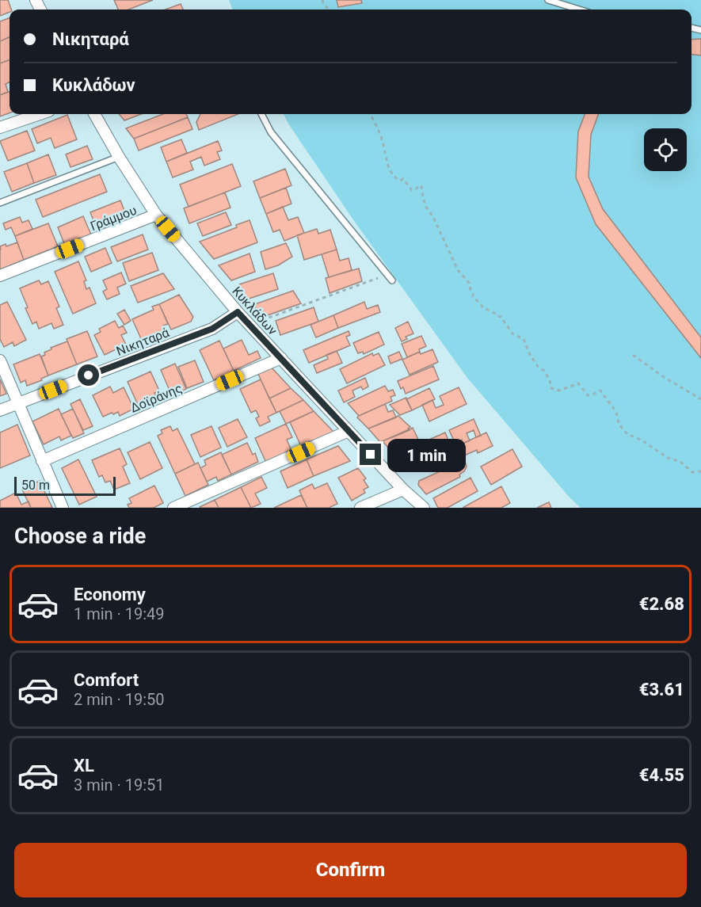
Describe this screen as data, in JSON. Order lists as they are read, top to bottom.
{
  "streets": {
    "street": [
      "Γράμμου",
      "Κυκλάδων",
      "Νικηταρά",
      "Δοϊράνης"
    ]
  },
  "crossings": [
    ["Γράμμου", "Κυκλάδων"],
    ["Κυκλάδων", "Νικηταρά"],
    ["Κυκλάδων", "Δοϊράνης"]
  ],
  "scale_bar": "50 m",
  "page": {
    "banner": ["Νικηταρά", "Κυκλάδων"],
    "bubble": "1 min",
    "scale": "50 m",
    "heading": "Choose a ride",
    "list": [
      {
        "name": "Economy",
        "note": "1 min · 19:49",
        "value": "€2.68"
      },
      {
        "name": "Comfort",
        "note": "2 min · 19:50",
        "value": "€3.61"
      },
      {
        "name": "XL",
        "note": "3 min · 19:51",
        "value": "€4.55"
      }
    ],
    "buttons": "Confirm"
  }
}
